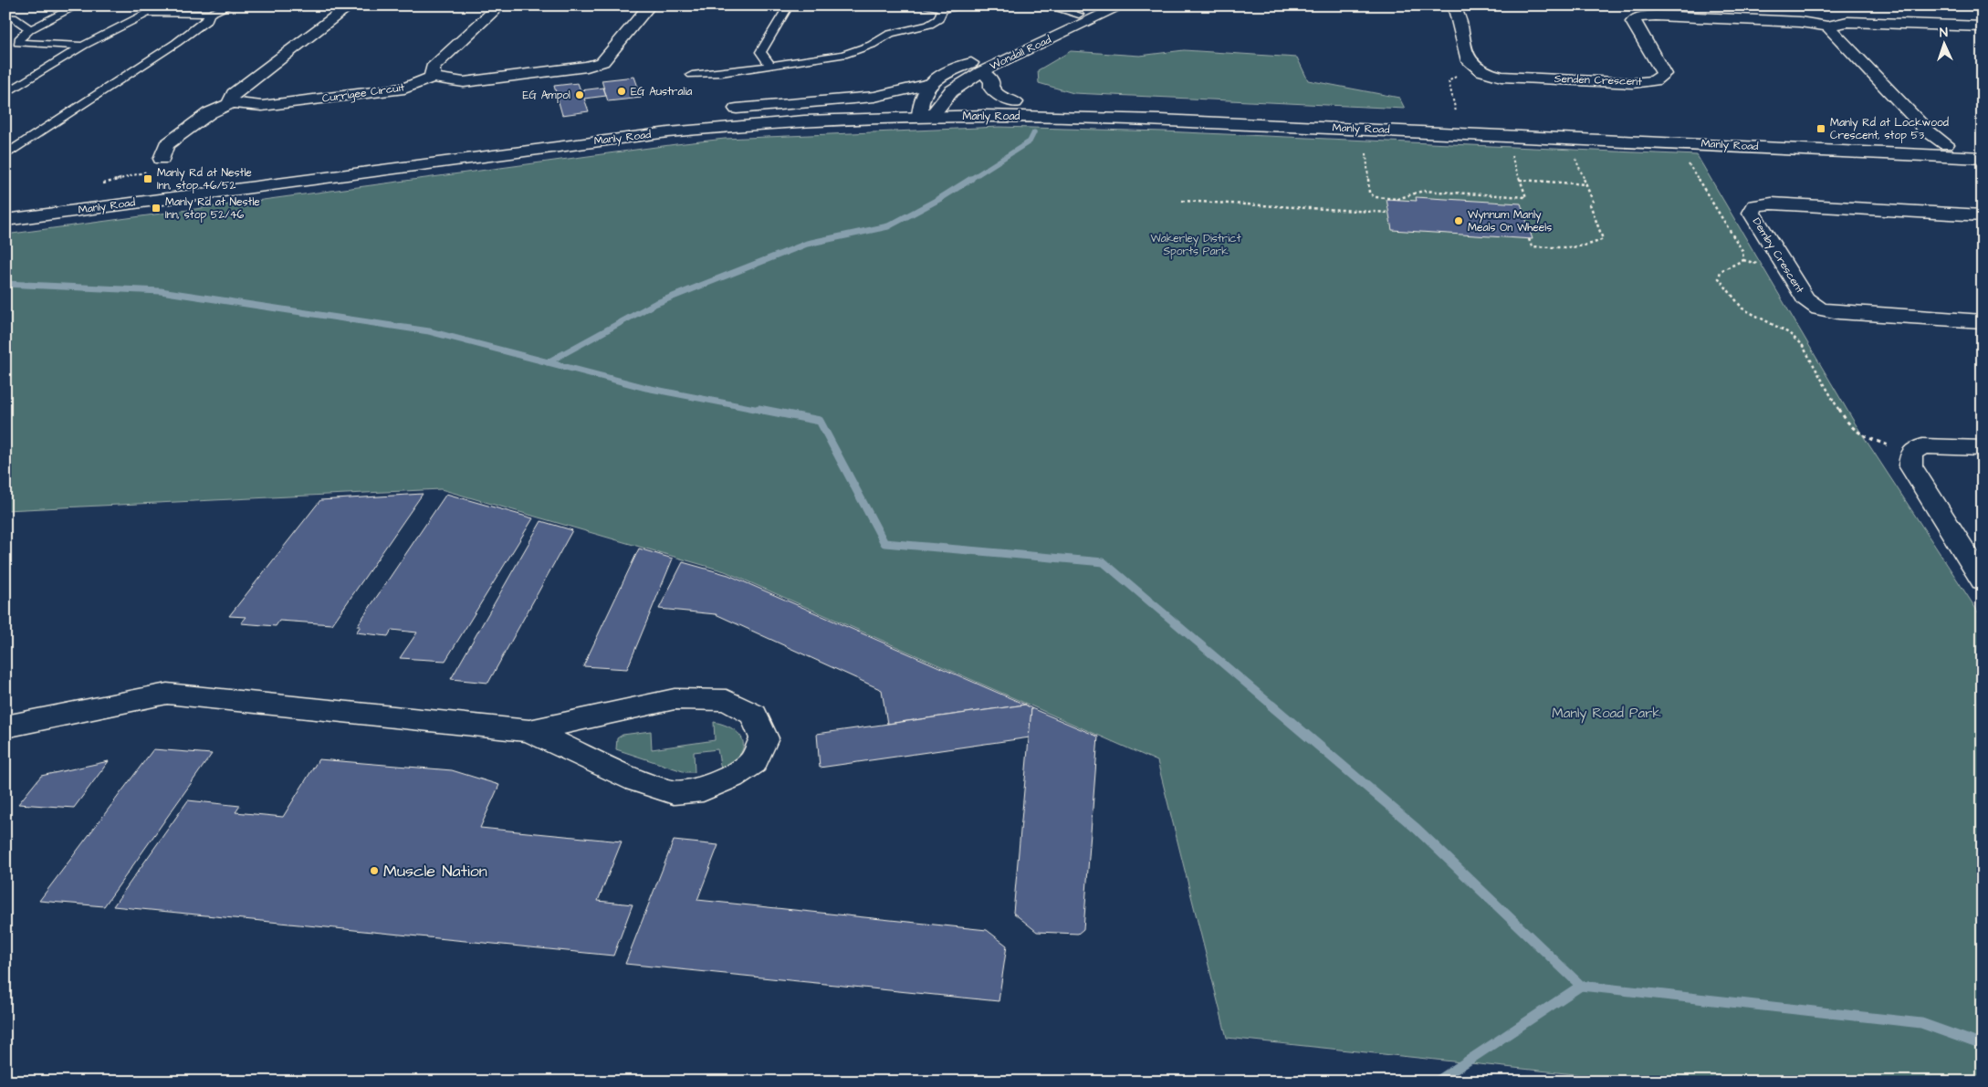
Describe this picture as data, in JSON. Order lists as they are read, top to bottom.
{
  "streets": {
    "main road": [
      "Wondall Road",
      "Senden Crescent",
      "Currigee Circuit",
      "Manly Road",
      "Demby Crescent"
    ]
  },
  "crossings": [
    ["Wondall Road", "Manly Road"]
  ],
  "parks": ["Wakerley District Sports Park", "Manly Road Park"],
  "places": {
    "other": [
      "EG Australia",
      "EG Ampol",
      "Wynnum Manly Meals On Wheels",
      "Muscle Nation"
    ],
    "transit": ["Manly Rd at Lockwood Crescent, stop 53", "Manly Rd at Nestle Inn, stop 46/52", "Manly Rd at Nestle Inn, stop 52/46"]
  },
  "north": "top"
}
